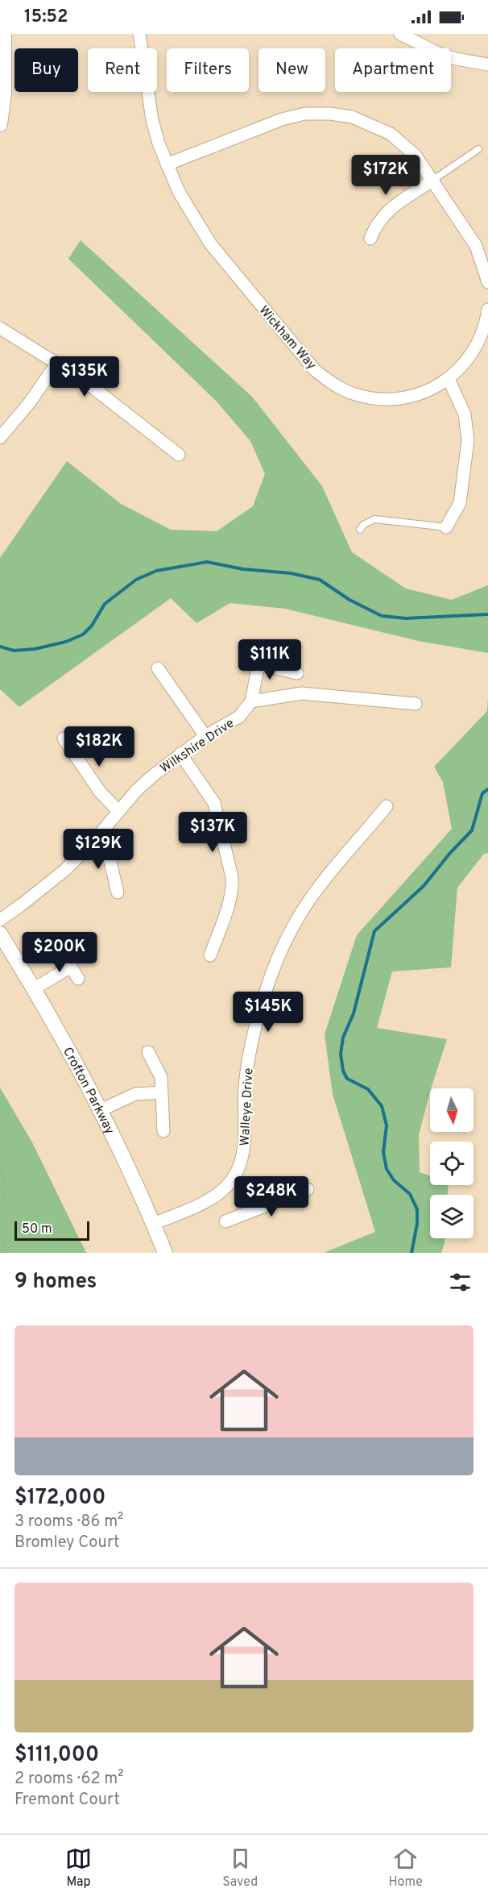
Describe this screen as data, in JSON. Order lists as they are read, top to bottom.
{
  "streets": {
    "street": [
      "Wickham Way",
      "Wilkshire Drive",
      "Crofton Parkway",
      "Walleye Drive"
    ]
  },
  "crossings": [
    ["Crofton Parkway", "Walleye Drive"]
  ],
  "scale_bar": "50 m",
  "north": "bottom",
  "page": {
    "status": "15:52",
    "chip": [
      "Buy",
      "Rent",
      "Filters",
      "New",
      "Apartment"
    ],
    "price": [
      "$172K",
      "$135K",
      "$111K",
      "$182K",
      "$137K",
      "$129K",
      "$200K",
      "$145K",
      "$248K"
    ],
    "scale": "50 m",
    "heading": "9 homes",
    "list": [
      {
        "name": "$172,000",
        "note": "3 rooms · 86 m² · Bromley Court"
      },
      {
        "name": "$111,000",
        "note": "2 rooms · 62 m² · Fremont Court"
      }
    ],
    "tabs": ["Map", "Saved", "Home"]
  }
}
